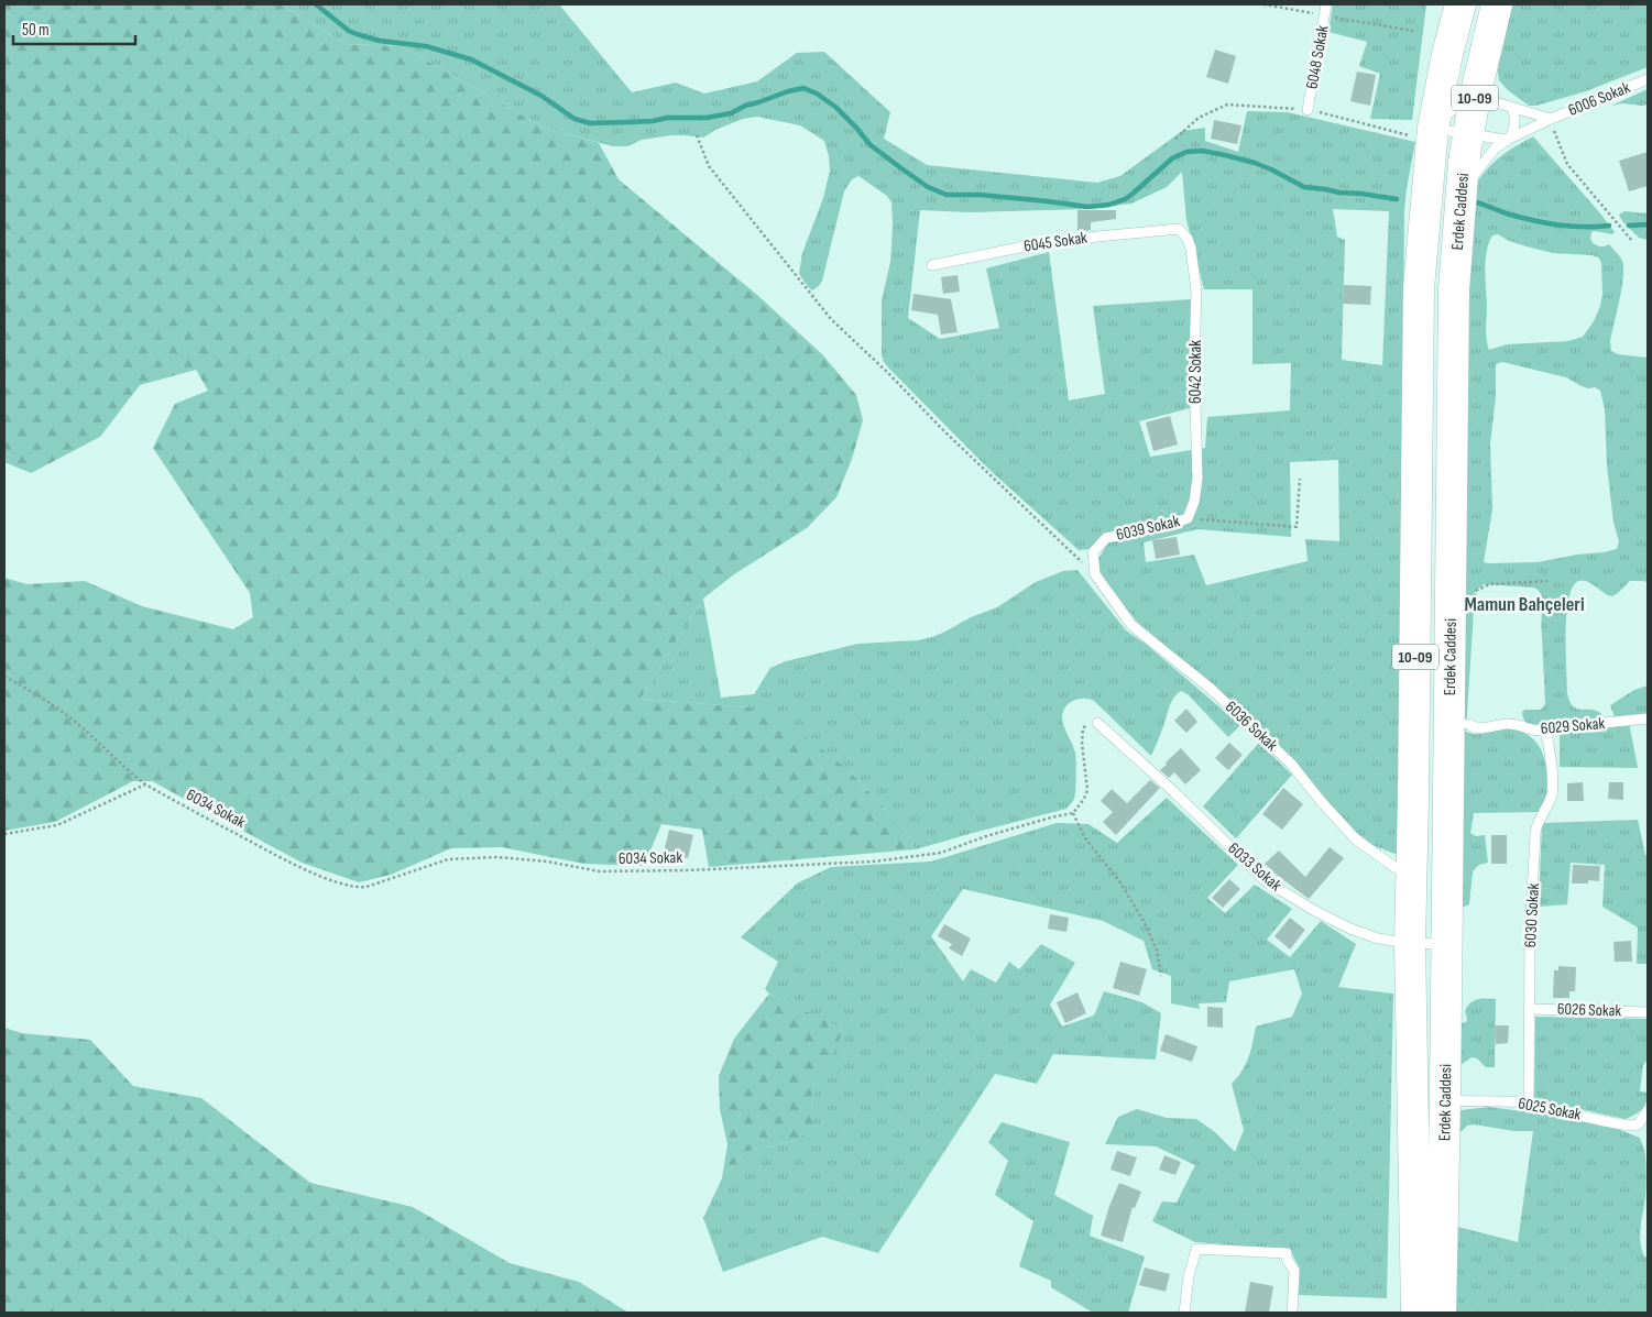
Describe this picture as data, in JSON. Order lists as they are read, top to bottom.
{
  "streets": {
    "main road": ["10-09", "Erdek Caddesi"],
    "lane": [
      "6048 Sokak",
      "6006 Sokak",
      "6045 Sokak",
      "6042 Sokak",
      "6039 Sokak",
      "6036 Sokak",
      "6029 Sokak",
      "6033 Sokak",
      "6030 Sokak",
      "6026 Sokak",
      "6025 Sokak"
    ],
    "path": ["6034 Sokak"]
  },
  "crossings": [
    ["6006 Sokak", "Erdek Caddesi"],
    ["Erdek Caddesi", "6036 Sokak"],
    ["Erdek Caddesi", "6033 Sokak"],
    ["Erdek Caddesi", "6025 Sokak"],
    ["6045 Sokak", "6042 Sokak"],
    ["6042 Sokak", "6039 Sokak"],
    ["6039 Sokak", "6036 Sokak"],
    ["6029 Sokak", "6030 Sokak"],
    ["6030 Sokak", "6026 Sokak"],
    ["6030 Sokak", "6025 Sokak"]
  ],
  "districts": ["Mamun Bahçeleri"],
  "scale_bar": "50 m"
}
